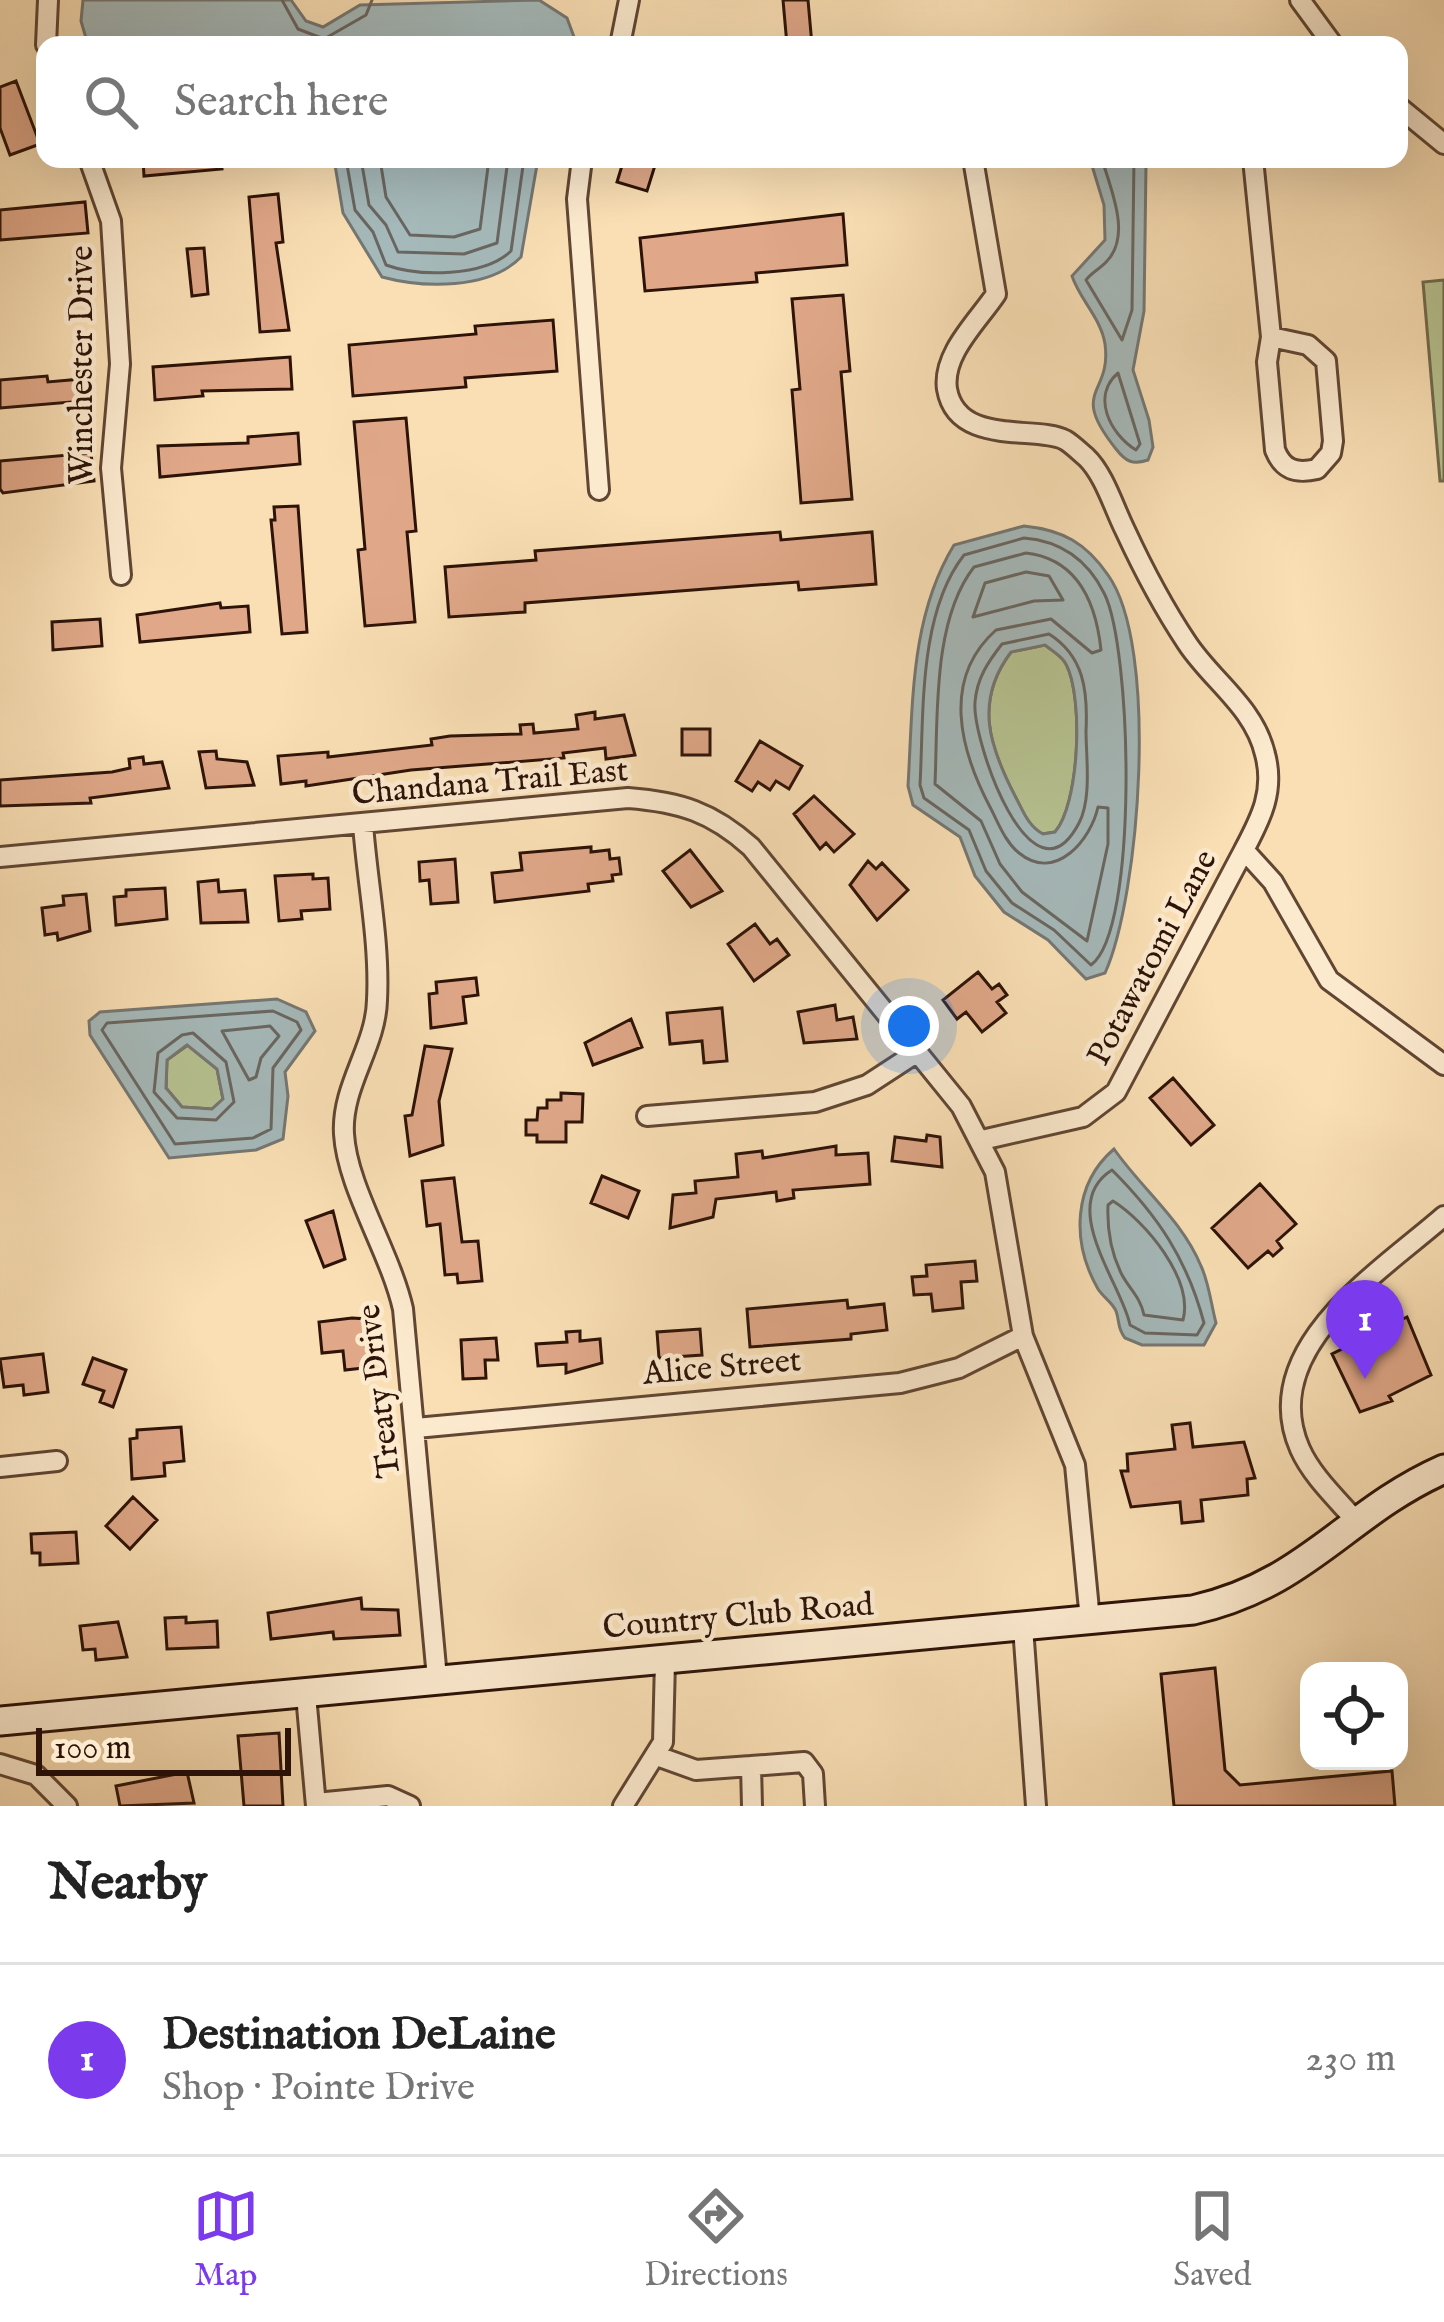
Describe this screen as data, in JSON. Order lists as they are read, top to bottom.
{
  "streets": {
    "street": [
      "Winchester Drive",
      "Chandana Trail East",
      "Potawatomi Lane",
      "Alice Street",
      "Treaty Drive",
      "Country Club Road"
    ]
  },
  "crossings": [
    ["Chandana Trail East", "Potawatomi Lane"],
    ["Chandana Trail East", "Alice Street"],
    ["Chandana Trail East", "Treaty Drive"],
    ["Chandana Trail East", "Country Club Road"],
    ["Alice Street", "Treaty Drive"],
    ["Treaty Drive", "Country Club Road"]
  ],
  "scale_bar": "100 m",
  "page": {
    "search": "Search here",
    "pins": "1",
    "scale": "100 m",
    "heading": "Nearby",
    "list": [
      {
        "mark": "1",
        "name": "Destination DeLaine",
        "note": "Shop · Pointe Drive",
        "value": "230 m"
      }
    ],
    "nav": ["Map", "Directions", "Saved"]
  }
}
